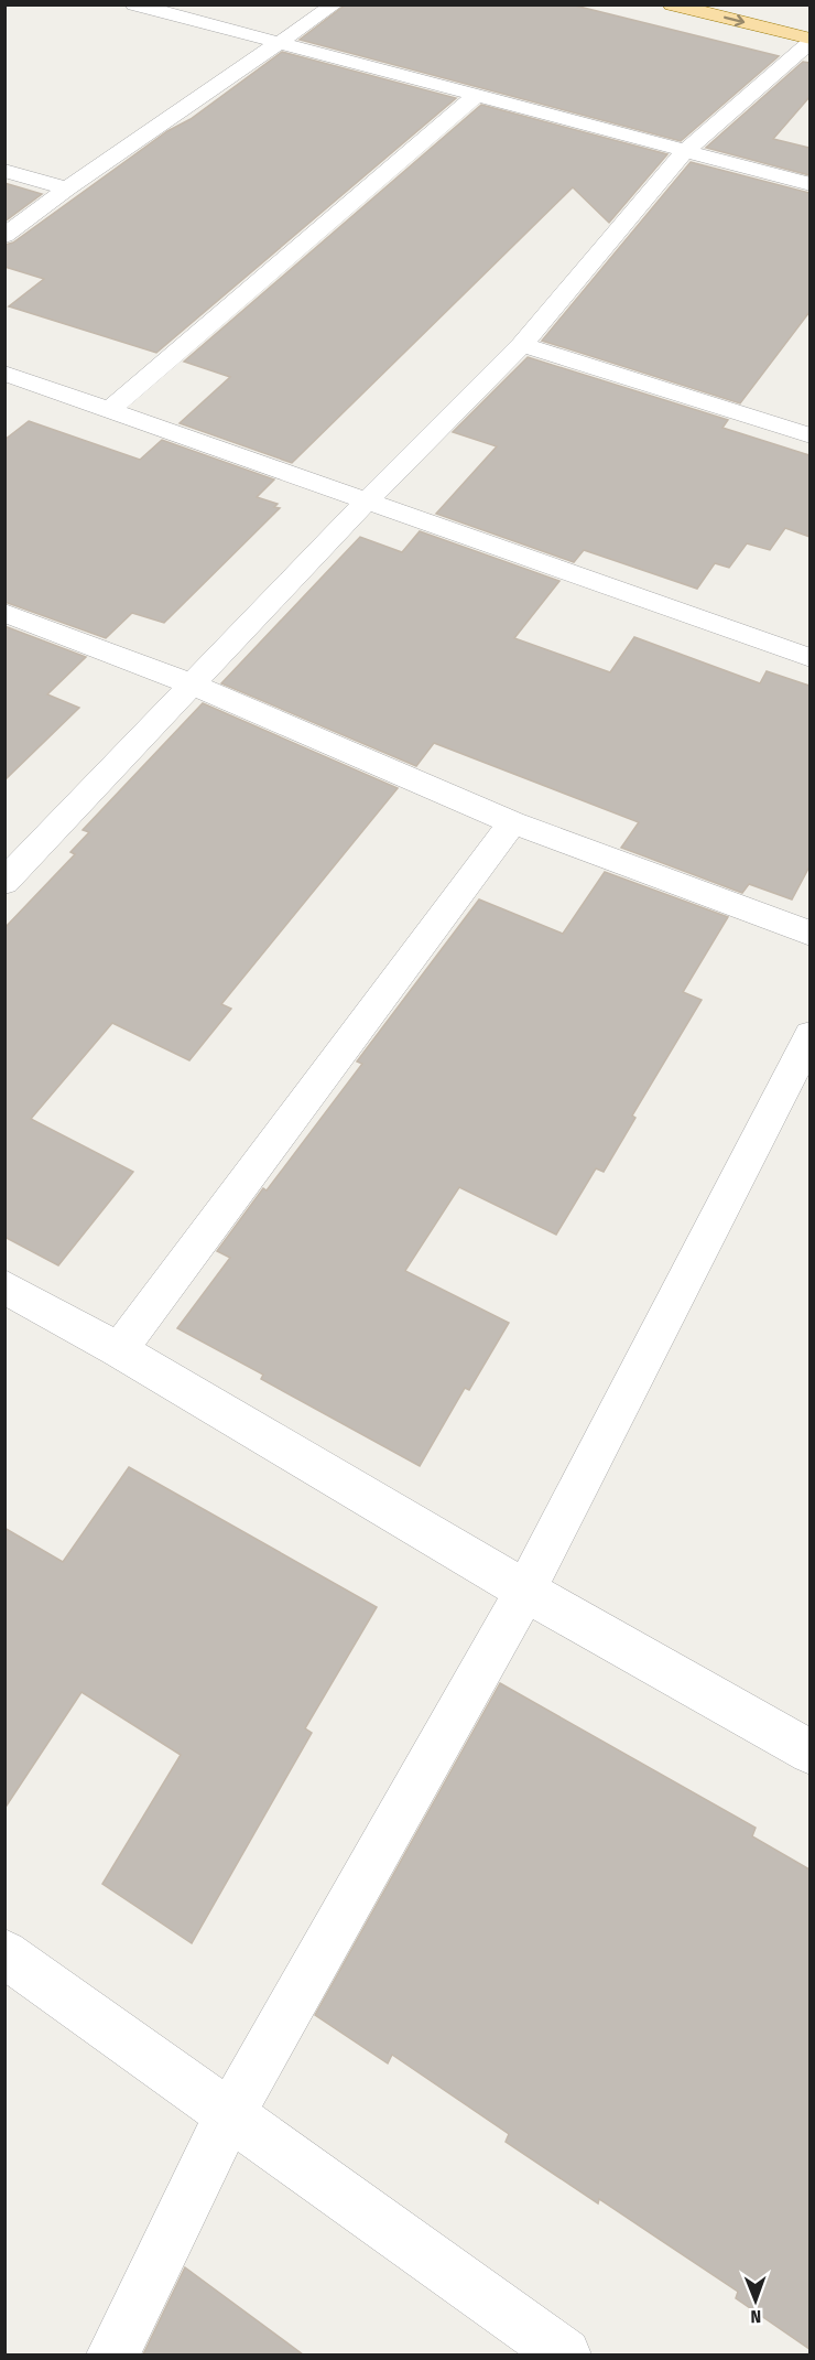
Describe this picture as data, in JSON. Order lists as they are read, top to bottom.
{
  "north": "bottom"
}
